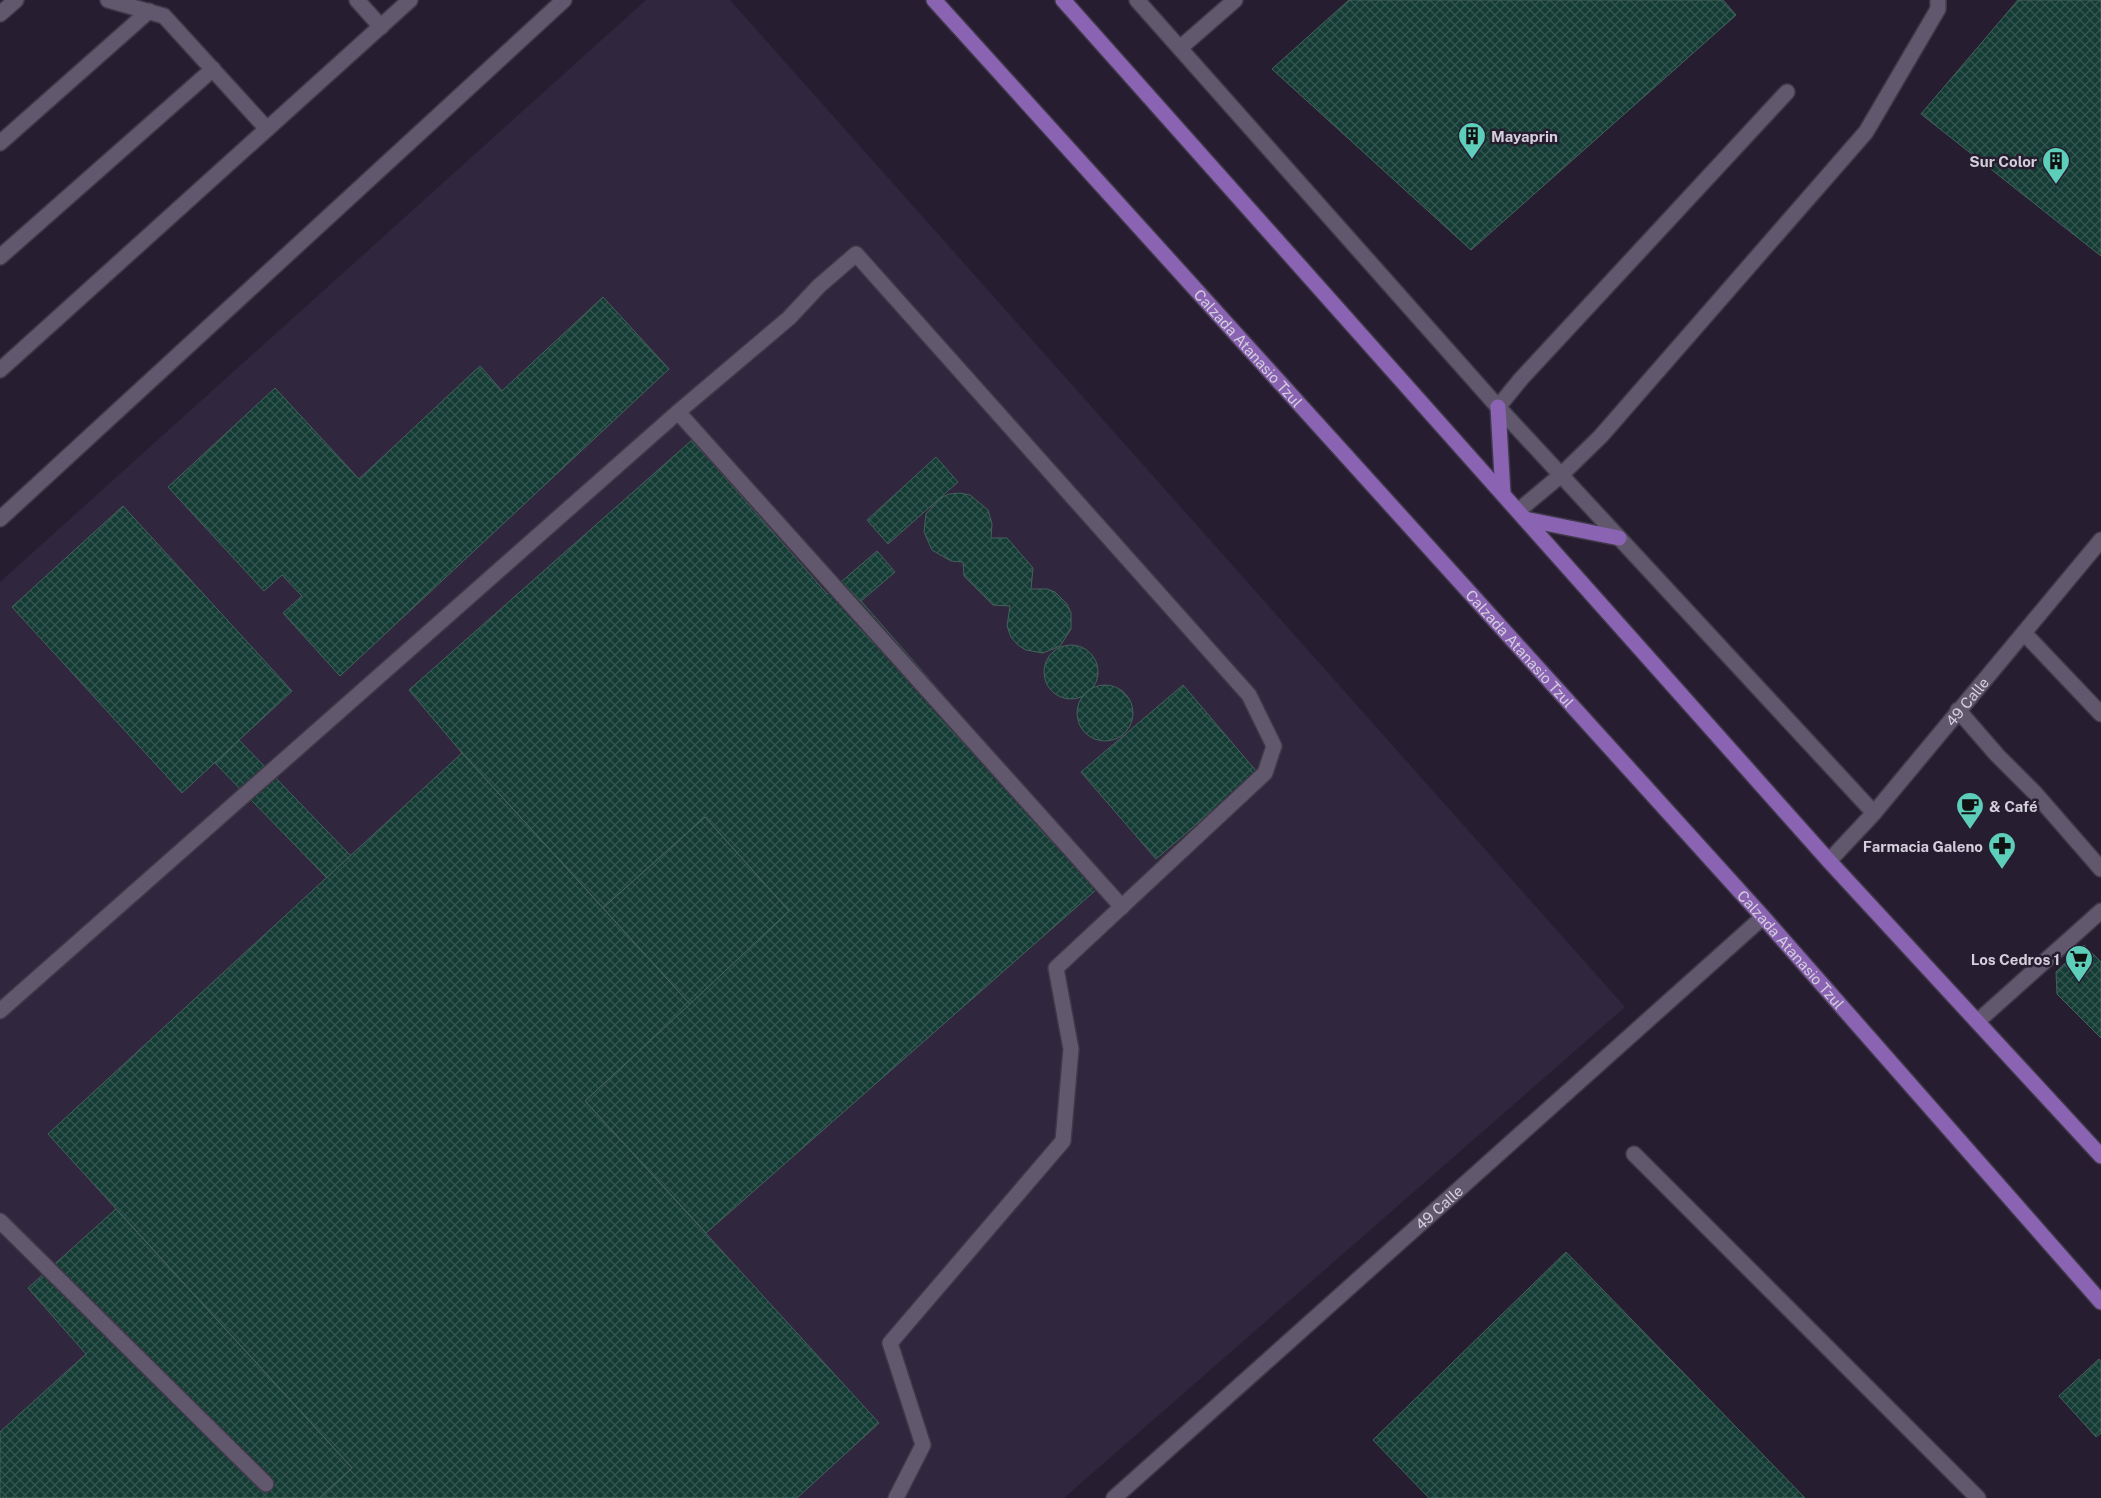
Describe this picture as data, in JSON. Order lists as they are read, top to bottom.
{
  "streets": {
    "main road": ["Calzada Atanasio Tzul"],
    "street": ["49 Calle"]
  },
  "crossings": [
    ["Calzada Atanasio Tzul", "49 Calle"]
  ],
  "places": {
    "building": ["Mayaprin", "Sur Color"],
    "cafe": ["& Café"],
    "pharmacy": ["Farmacia Galeno"],
    "supermarket": ["Los Cedros 1"]
  }
}
